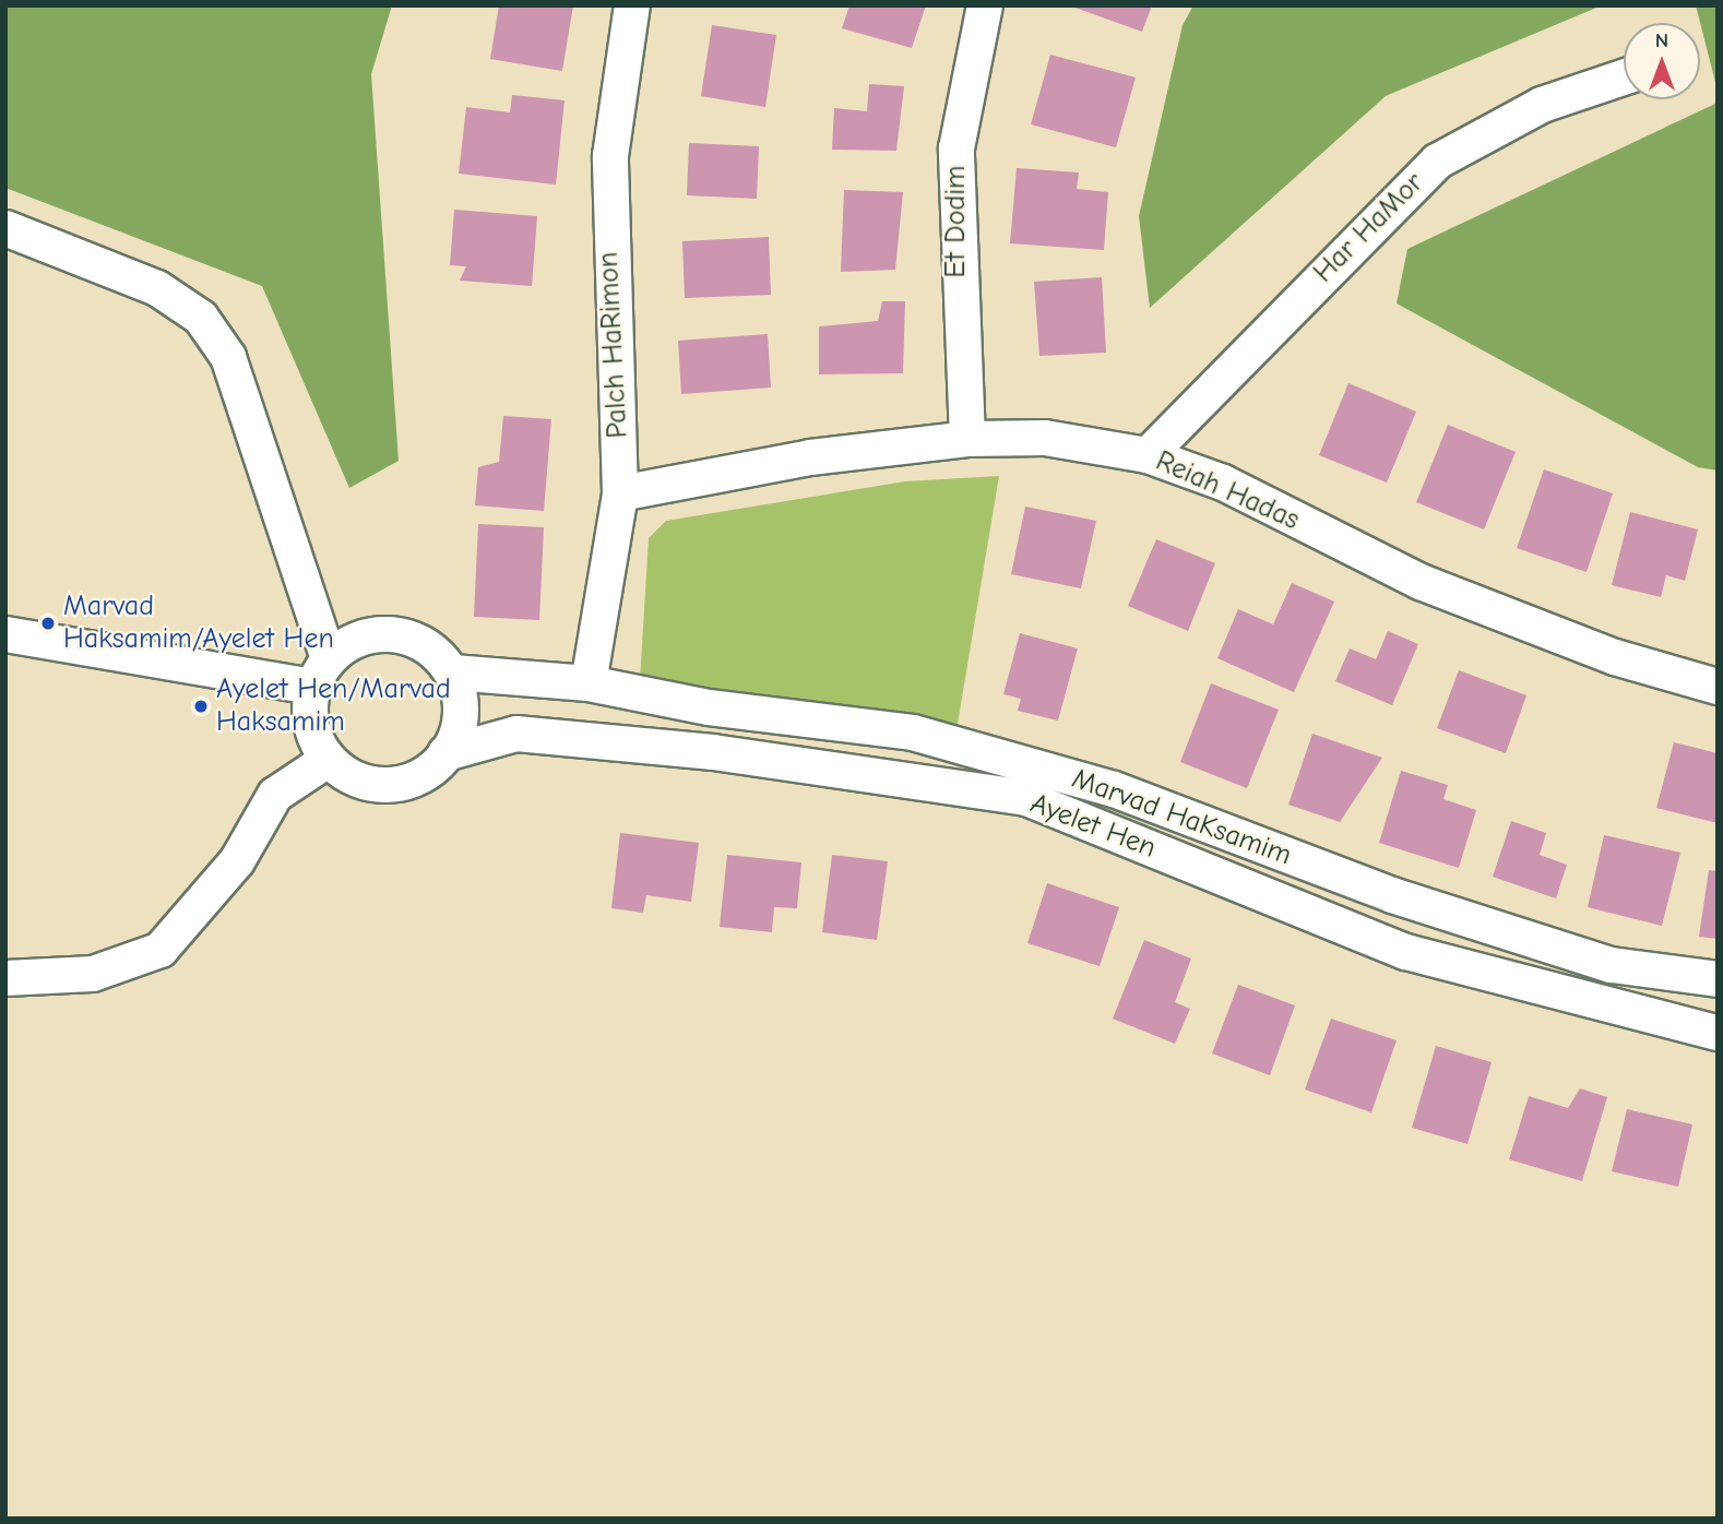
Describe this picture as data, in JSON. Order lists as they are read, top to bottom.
{
  "streets": {
    "street": [
      "Et Dodim",
      "Har HaMor",
      "Palch HaRimon",
      "Reiah Hadas",
      "Marvad HaKsamim",
      "Ayelet Hen"
    ]
  },
  "crossings": [
    ["Et Dodim", "Reiah Hadas"],
    ["Har HaMor", "Reiah Hadas"],
    ["Palch HaRimon", "Reiah Hadas"],
    ["Palch HaRimon", "Marvad HaKsamim"],
    ["Marvad HaKsamim", "Ayelet Hen"]
  ],
  "places": ["Marvad Haksamim/Ayelet Hen", "Ayelet Hen/Marvad Haksamim"],
  "north": "top"
}
